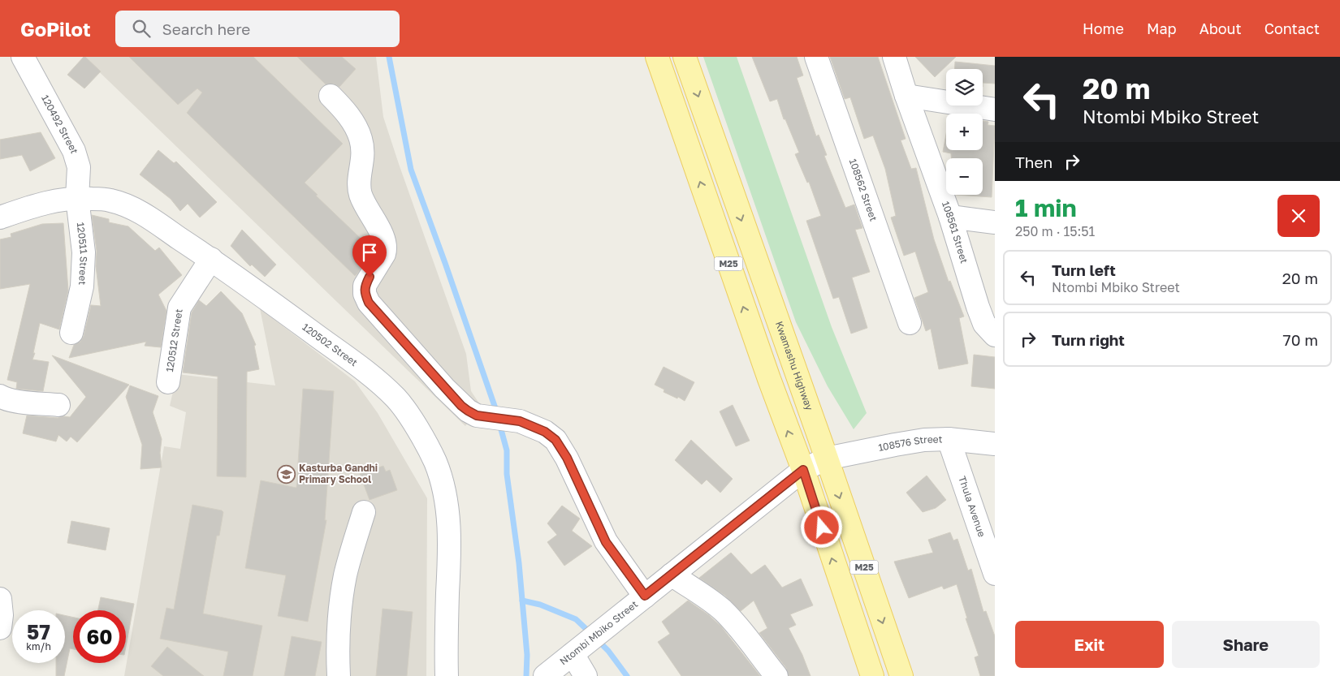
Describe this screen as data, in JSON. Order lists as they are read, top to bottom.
{
  "streets": {
    "main road": ["M25", "Kwamashu Highway"],
    "street": [
      "120492 Street",
      "108562 Street",
      "108561 Street",
      "120511 Street",
      "120512 Street",
      "120502 Street",
      "108576 Street",
      "Thula Avenue",
      "Ntombi Mbiko Street"
    ]
  },
  "crossings": [
    ["120492 Street", "120511 Street"],
    ["120492 Street", "120502 Street"],
    ["120511 Street", "120502 Street"],
    ["M25", "Ntombi Mbiko Street"],
    ["120512 Street", "120502 Street"],
    ["Kwamashu Highway", "108576 Street"],
    ["Kwamashu Highway", "Ntombi Mbiko Street"],
    ["108576 Street", "Thula Avenue"],
    ["108576 Street", "Ntombi Mbiko Street"]
  ],
  "places": {
    "school or university": ["Kasturba Gandhi Primary School"]
  },
  "page": {
    "header": "GoPilot",
    "search": "Search here",
    "nav": [
      "Home",
      "Map",
      "About",
      "Contact"
    ],
    "turn": ["20 m", "Ntombi Mbiko Street"],
    "map_buttons": ["+", "−"],
    "then": "Then",
    "heading": ["1 min", "250 m · 15:51"],
    "list": [
      {
        "name": "Turn left",
        "note": "Ntombi Mbiko Street",
        "value": "20 m"
      },
      {
        "name": "Turn right",
        "value": "70 m"
      }
    ],
    "speed": "57 km/h",
    "limit": "60",
    "buttons": ["Exit", "Share"]
  }
}
